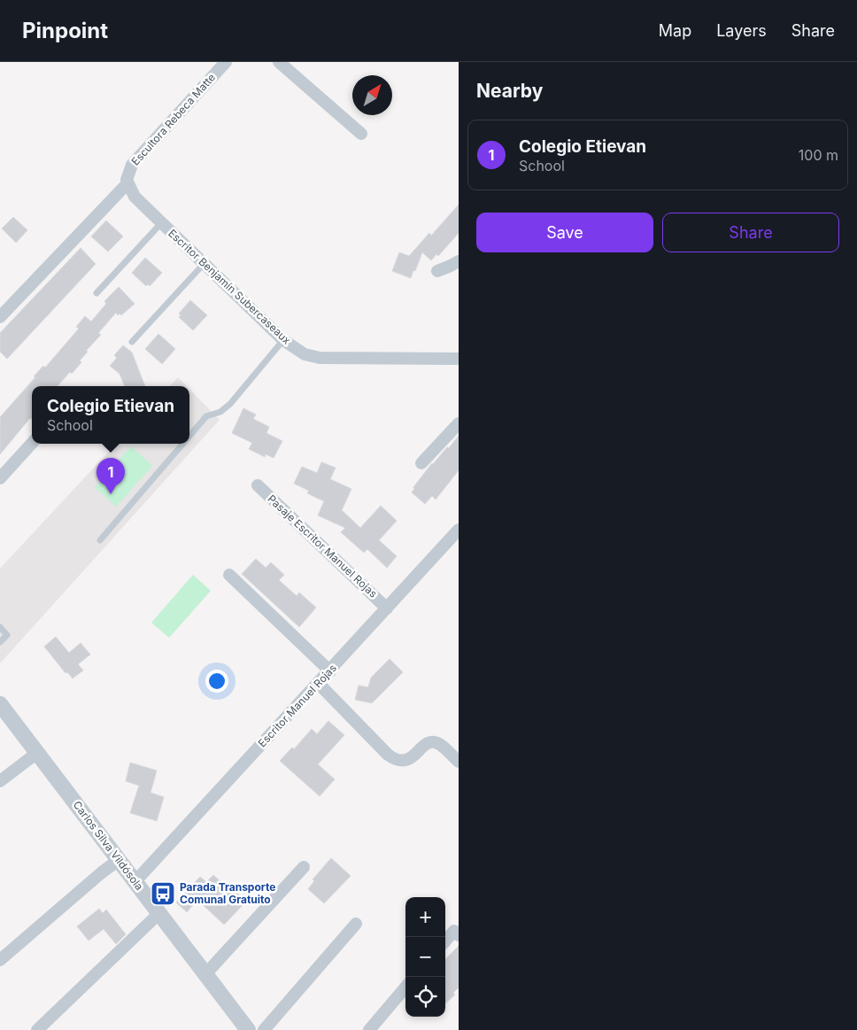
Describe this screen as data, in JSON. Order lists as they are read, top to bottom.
{
  "streets": {
    "street": [
      "Escultora Rebeca Matte",
      "Escritor Benjamín Subercaseaux",
      "Pasaje Escritor Manuel Rojas",
      "Escritor Manuel Rojas",
      "Carlos Silva Vildósola"
    ]
  },
  "crossings": [
    ["Escultora Rebeca Matte", "Escritor Benjamín Subercaseaux"],
    ["Pasaje Escritor Manuel Rojas", "Escritor Manuel Rojas"],
    ["Escritor Manuel Rojas", "Carlos Silva Vildósola"]
  ],
  "places": {
    "bus stop": ["Parada Transporte Comunal Gratuito"]
  },
  "north": "top right",
  "page": {
    "header": "Pinpoint",
    "nav": ["Map", "Layers", "Share"],
    "heading": "Nearby",
    "list": [
      {
        "mark": "1",
        "name": "Colegio Etievan",
        "note": "School",
        "value": "100 m"
      }
    ],
    "buttons": ["Save", "Share"],
    "popup": ["Colegio Etievan", "School"],
    "pins": "1",
    "map_buttons": ["+", "−"]
  }
}
